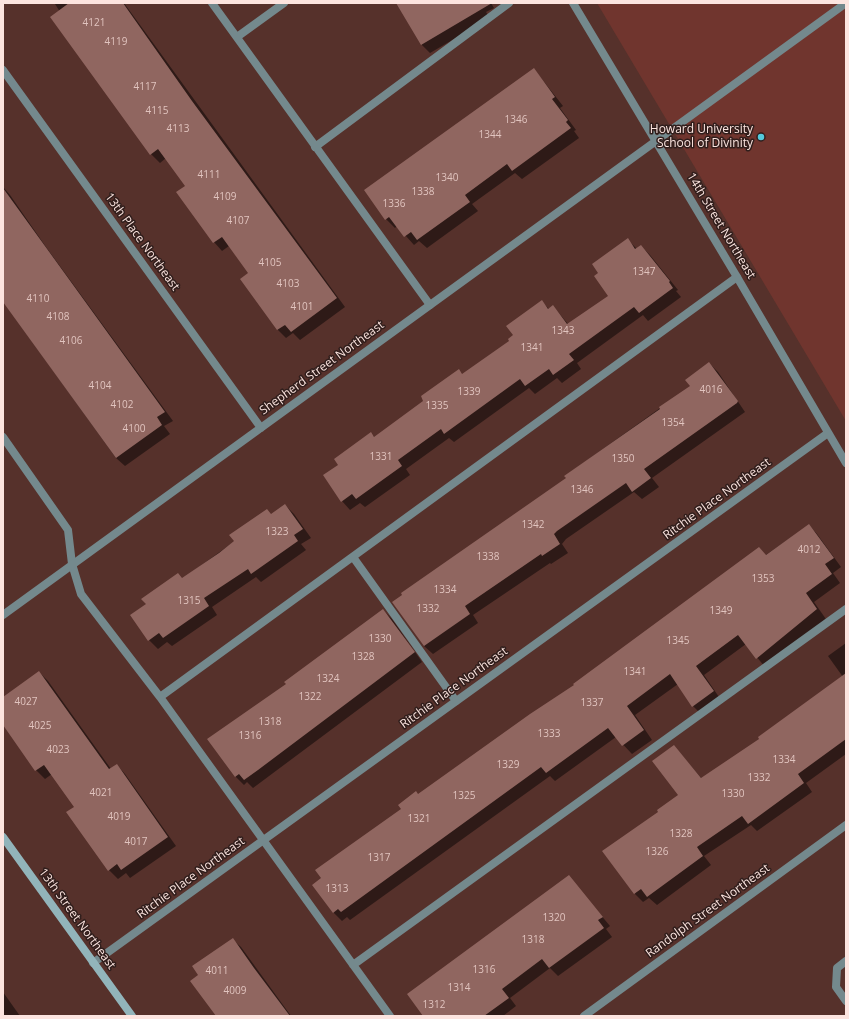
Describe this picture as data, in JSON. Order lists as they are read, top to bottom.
{
  "streets": {
    "street": [
      "14th Street Northeast",
      "13th Place Northeast",
      "Shepherd Street Northeast",
      "Ritchie Place Northeast",
      "Randolph Street Northeast",
      "13th Street Northeast"
    ]
  },
  "crossings": [
    ["14th Street Northeast", "Shepherd Street Northeast"],
    ["14th Street Northeast", "Ritchie Place Northeast"],
    ["13th Place Northeast", "Shepherd Street Northeast"],
    ["Ritchie Place Northeast", "13th Street Northeast"]
  ],
  "places": ["Howard University School of Divinity"],
  "house_numbers": [
    "4121",
    "4119",
    "4117",
    "4115",
    "1346",
    "4113",
    "1344",
    "4111",
    "1340",
    "1338",
    "4109",
    "1336",
    "4107",
    "4105",
    "1347",
    "4103",
    "4110",
    "4101",
    "4108",
    "1343",
    "4106",
    "1341",
    "4104",
    "4016",
    "1339",
    "4102",
    "1335",
    "1354",
    "4100",
    "1331",
    "1350",
    "1346",
    "1342",
    "1323",
    "4012",
    "1338",
    "1353",
    "1334",
    "1315",
    "1332",
    "1349",
    "1330",
    "1345",
    "1328",
    "1341",
    "1324",
    "1322",
    "4027",
    "1337",
    "1318",
    "4025",
    "1333",
    "1316",
    "4023",
    "1334",
    "1329",
    "1332",
    "4021",
    "1330",
    "1325",
    "4019",
    "1321",
    "1328",
    "4017",
    "1326",
    "1317",
    "1313",
    "1320",
    "1318",
    "1316",
    "4011",
    "1314",
    "4009",
    "1312"
  ]
}
